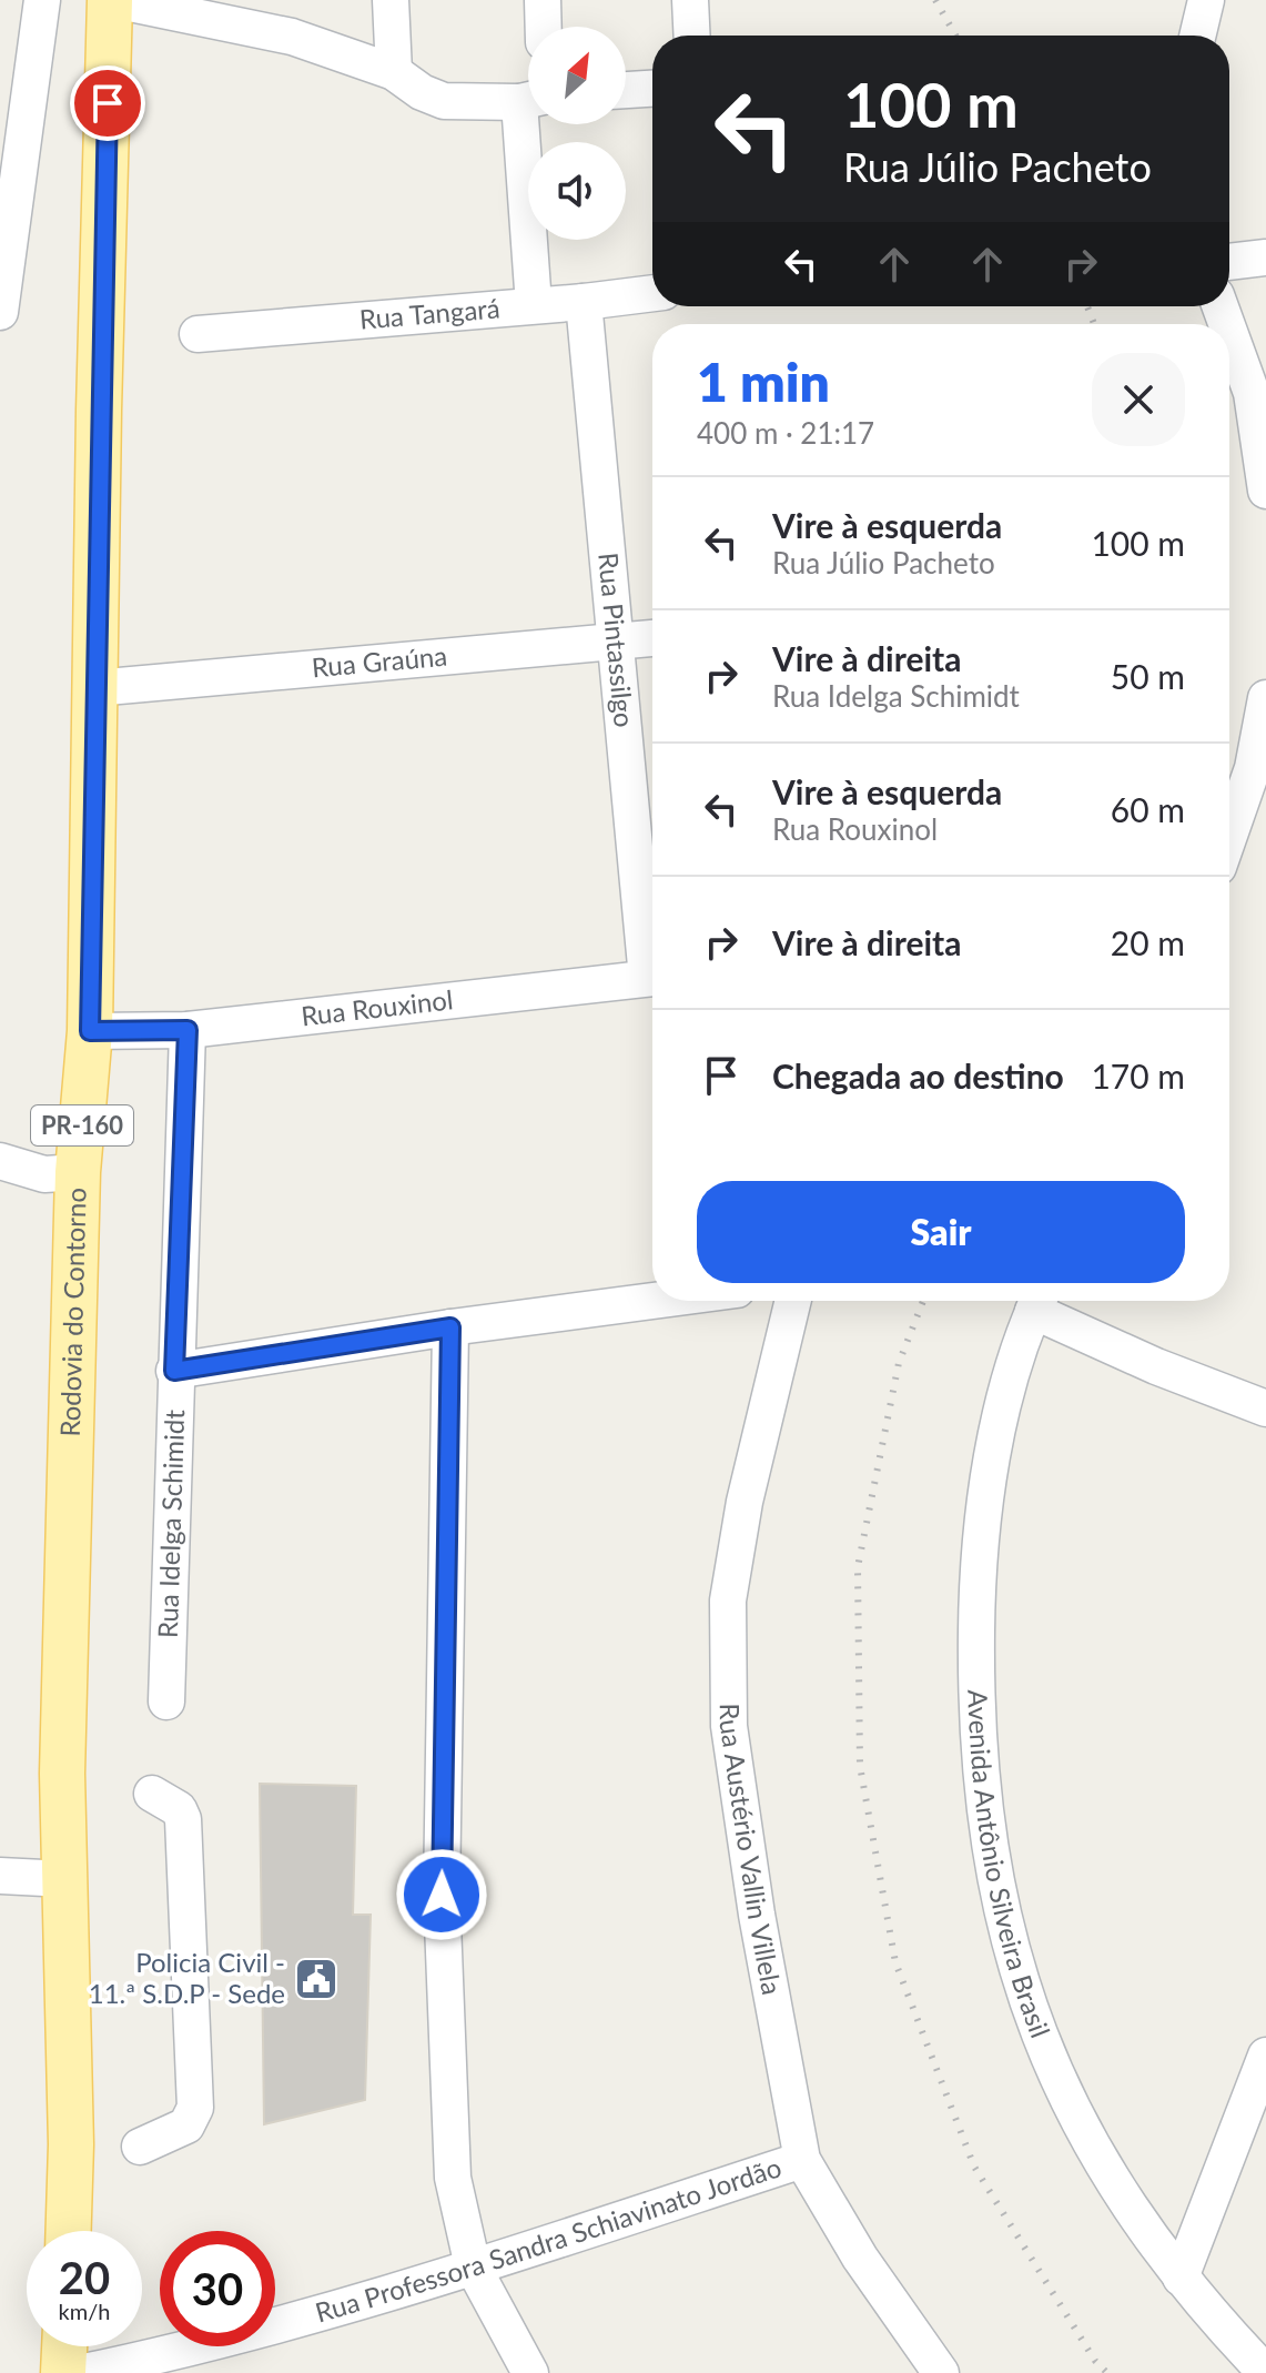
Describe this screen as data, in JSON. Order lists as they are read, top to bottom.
{
  "streets": {
    "main road": ["PR-160", "Rodovia do Contorno"],
    "street": [
      "Rua Tangará",
      "Rua Pintassilgo",
      "Rua Graúna",
      "Rua Rouxinol",
      "Rua Idelga Schimidt",
      "Rua Austério Vallin Villela",
      "Avenida Antônio Silveira Brasil",
      "Rua Professora Sandra Schiavinato Jordão"
    ]
  },
  "crossings": [
    ["Rua Tangará", "Rua Pintassilgo"],
    ["Rua Pintassilgo", "Rua Graúna"],
    ["Rua Graúna", "Rodovia do Contorno"],
    ["Rua Rouxinol", "Rodovia do Contorno"],
    ["Rua Rouxinol", "Rua Idelga Schimidt"],
    ["Rua Austério Vallin Villela", "Rua Professora Sandra Schiavinato Jordão"]
  ],
  "places": {
    "public building": ["Policia Civil - 11.ª S.D.P - Sede"]
  },
  "north": "top right",
  "page": {
    "turn": ["100 m", "Rua Júlio Pacheto"],
    "heading": ["1 min", "400 m · 21:17"],
    "list": [
      {
        "name": "Vire à esquerda",
        "note": "Rua Júlio Pacheto",
        "value": "100 m"
      },
      {
        "name": "Vire à direita",
        "note": "Rua Idelga Schimidt",
        "value": "50 m"
      },
      {
        "name": "Vire à esquerda",
        "note": "Rua Rouxinol",
        "value": "60 m"
      },
      {
        "name": "Vire à direita",
        "value": "20 m"
      },
      {
        "name": "Chegada ao destino",
        "value": "170 m"
      }
    ],
    "buttons": "Sair",
    "speed": "20 km/h",
    "limit": "30"
  }
}
